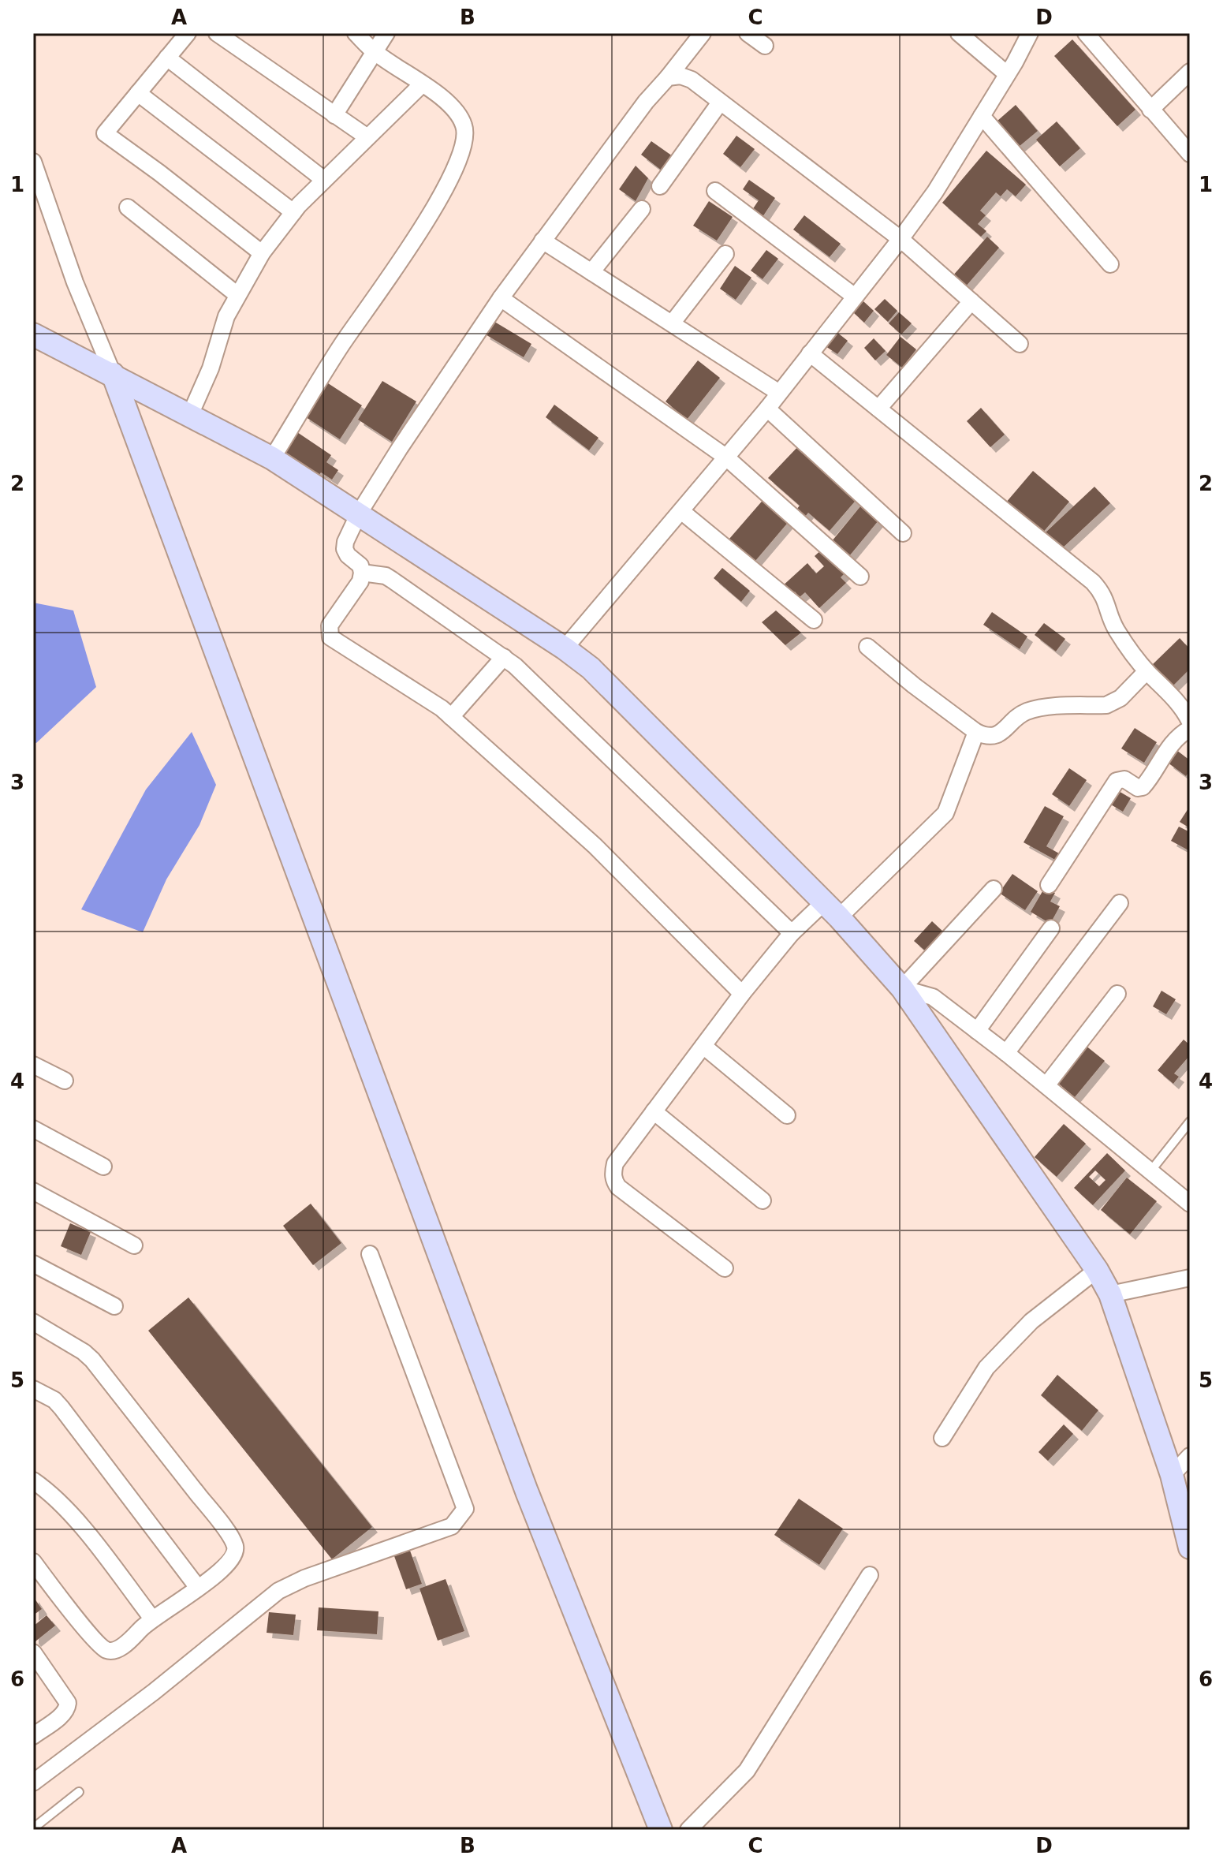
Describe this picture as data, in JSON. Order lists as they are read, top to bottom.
{
  "grid": {
    "columns": [
      "A",
      "B",
      "C",
      "D"
    ],
    "rows": [
      "1",
      "2",
      "3",
      "4",
      "5",
      "6"
    ]
  }
}
